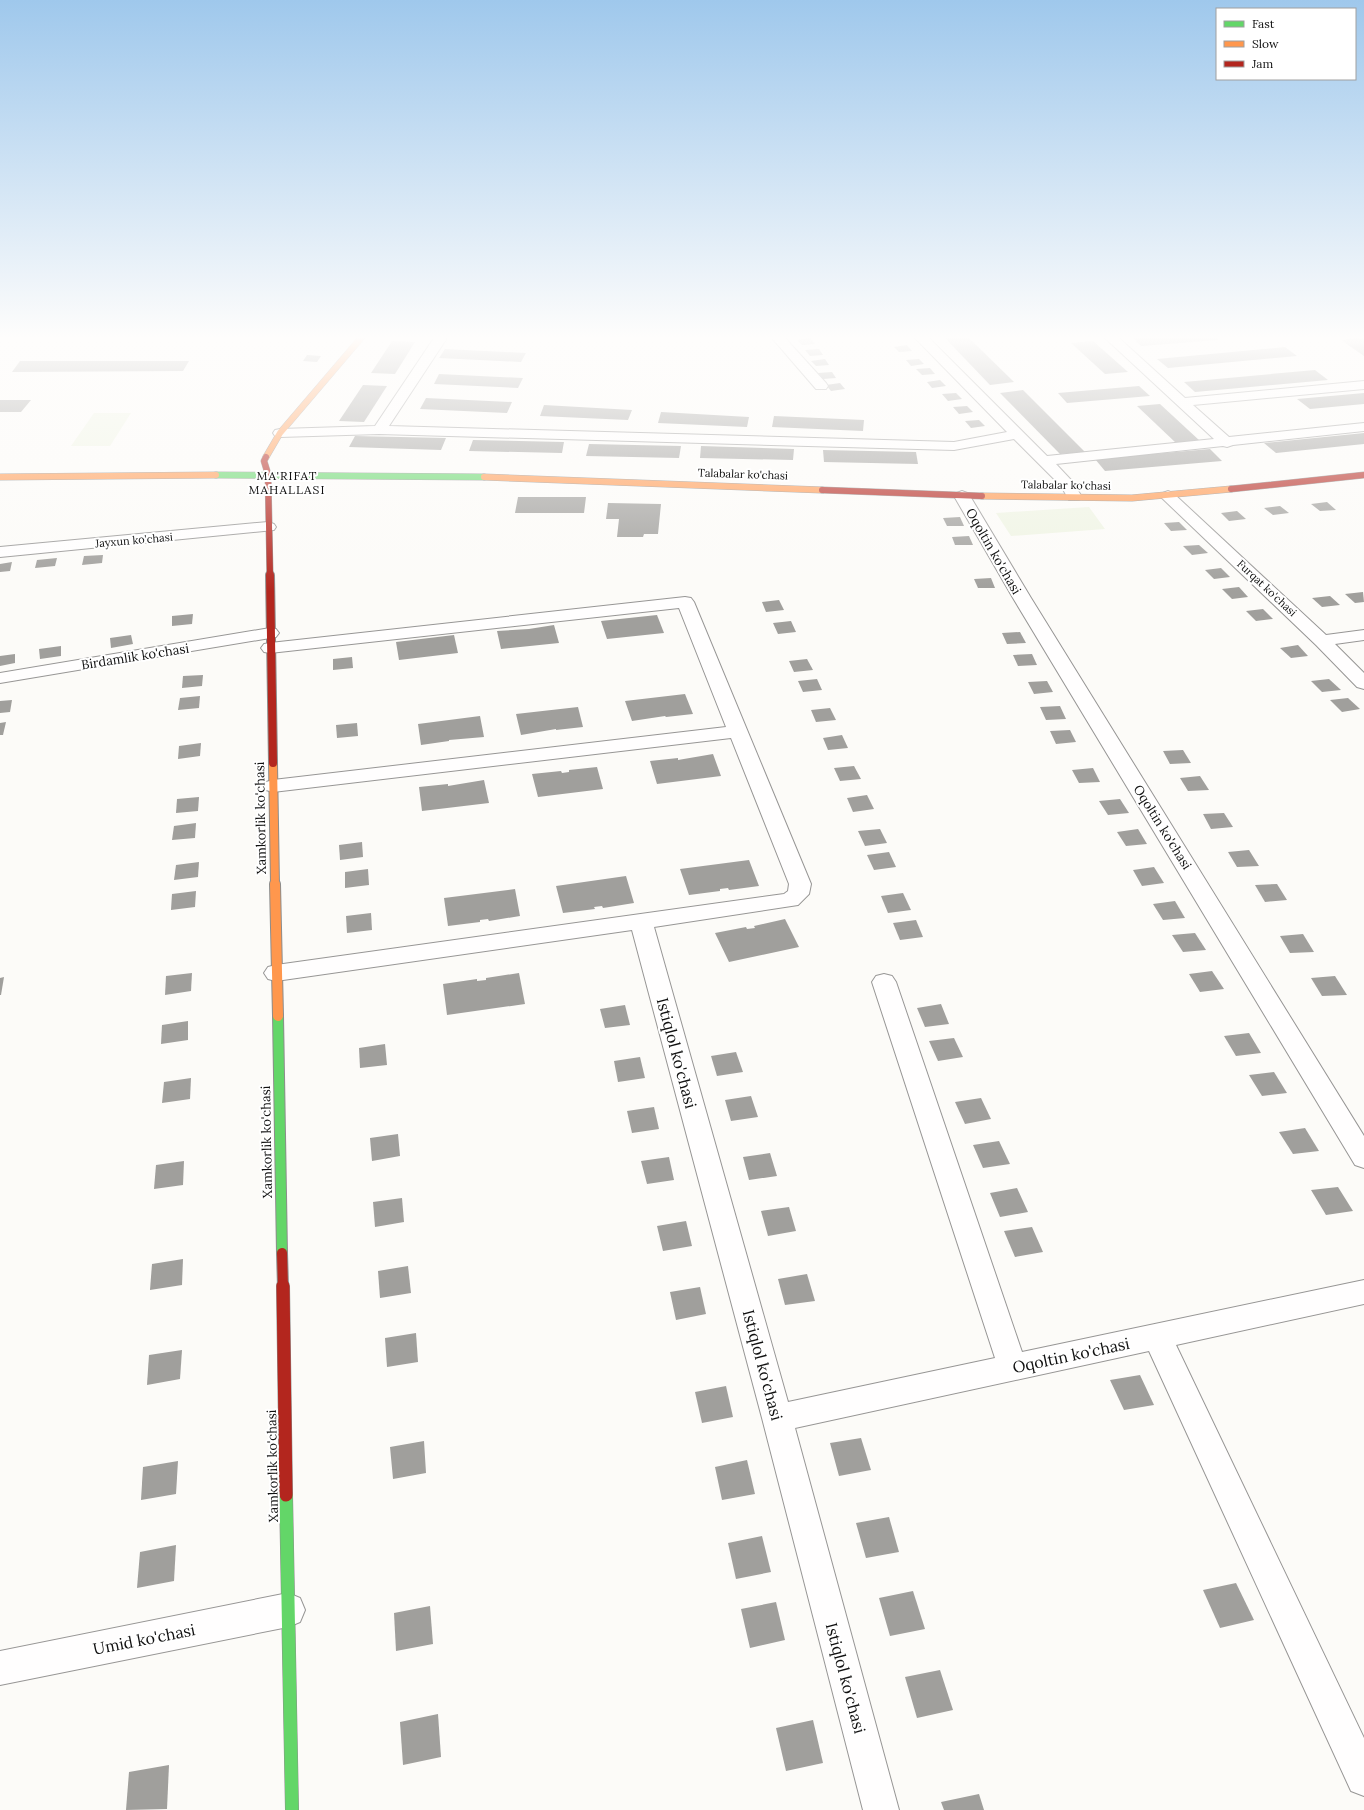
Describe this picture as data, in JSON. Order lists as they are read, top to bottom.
{
  "streets": {
    "street": [
      "Talabalar ko'chasi",
      "Jayxun ko'chasi",
      "Oqoltin ko'chasi",
      "Furqat ko'chasi",
      "Birdamlik ko'chasi",
      "Xamkorlik ko'chasi",
      "Istiqlol ko'chasi",
      "Umid ko'chasi"
    ]
  },
  "crossings": [
    ["Talabalar ko'chasi", "Oqoltin ko'chasi"],
    ["Talabalar ko'chasi", "Furqat ko'chasi"],
    ["Talabalar ko'chasi", "Xamkorlik ko'chasi"],
    ["Jayxun ko'chasi", "Xamkorlik ko'chasi"],
    ["Oqoltin ko'chasi", "Istiqlol ko'chasi"],
    ["Birdamlik ko'chasi", "Xamkorlik ko'chasi"],
    ["Xamkorlik ko'chasi", "Umid ko'chasi"]
  ],
  "districts": ["MA'RIFAT MAHALLASI"],
  "legend": ["Fast", "Slow", "Jam"]
}
